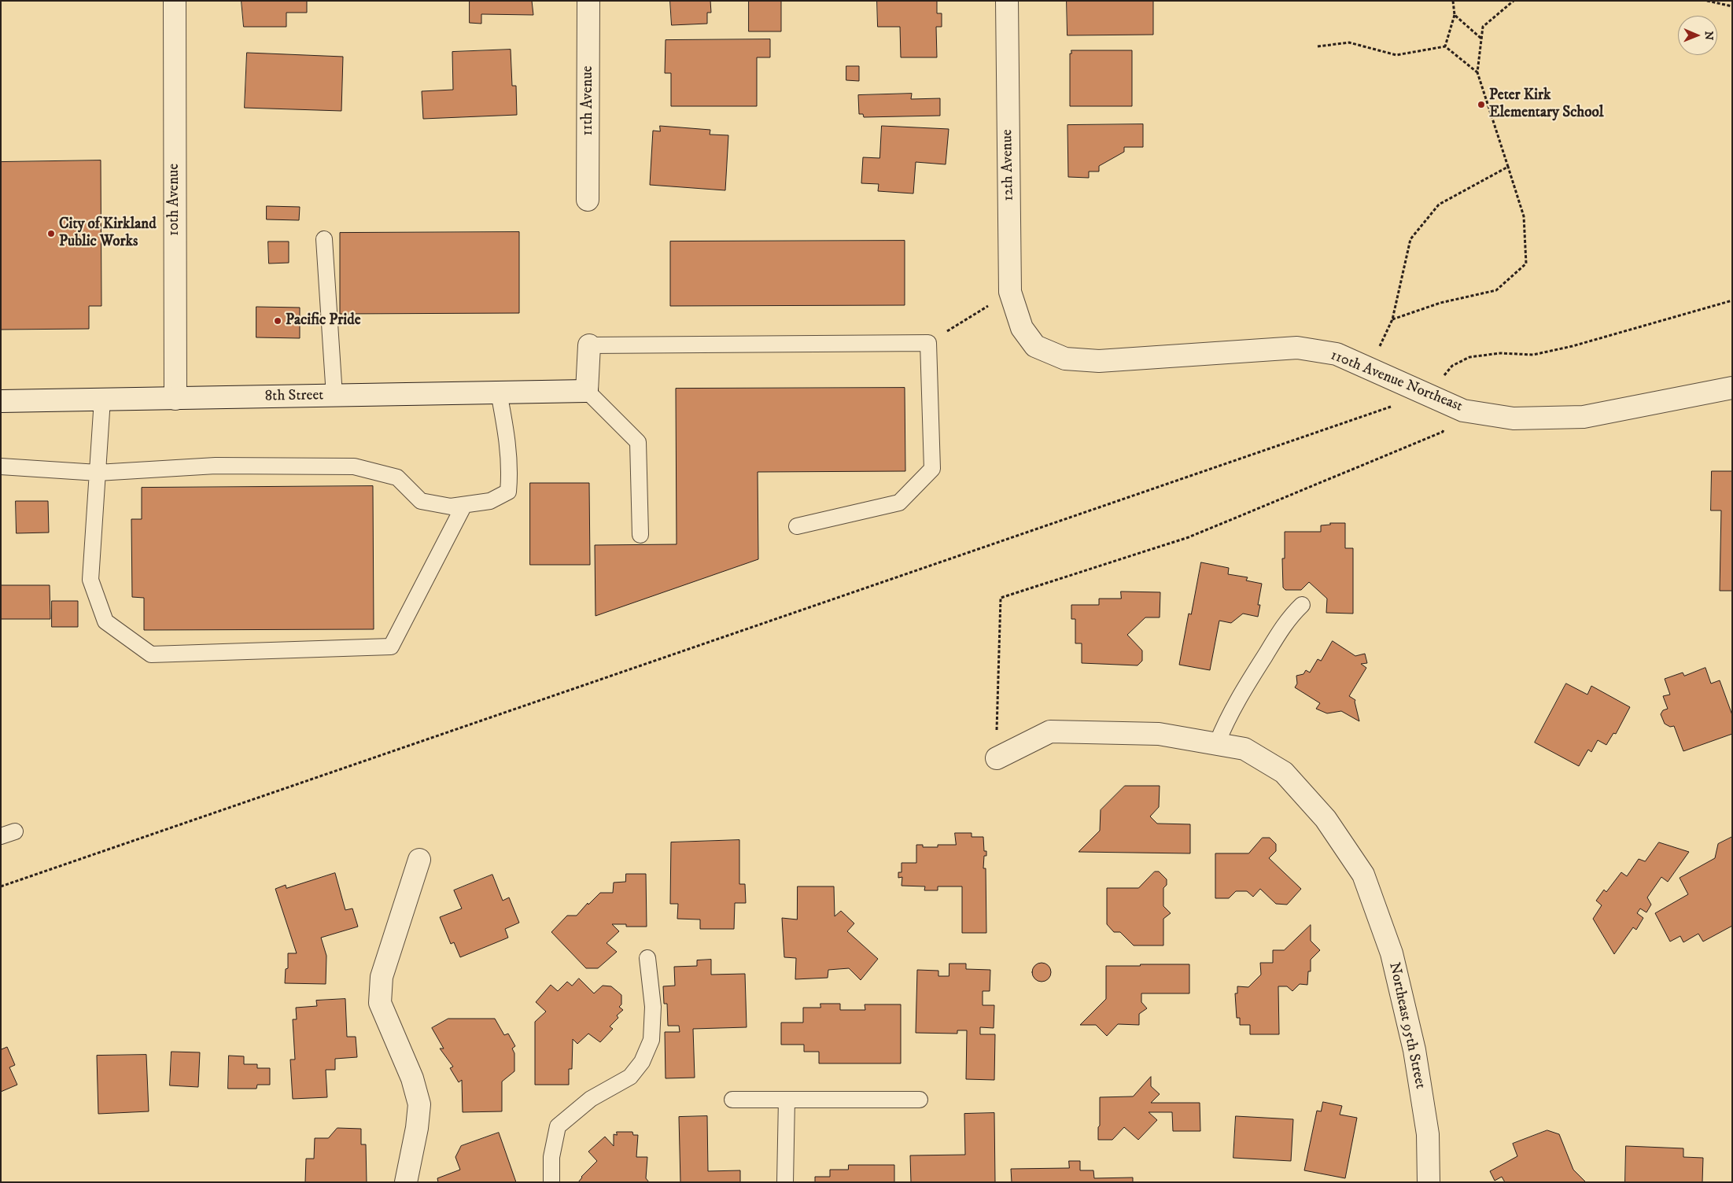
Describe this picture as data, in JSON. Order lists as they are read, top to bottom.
{
  "streets": {
    "street": [
      "11th Avenue",
      "12th Avenue",
      "10th Avenue",
      "110th Avenue Northeast",
      "8th Street",
      "Northeast 95th Street"
    ]
  },
  "crossings": [
    ["12th Avenue", "110th Avenue Northeast"],
    ["10th Avenue", "8th Street"]
  ],
  "places": ["Peter Kirk Elementary School", "City of Kirkland Public Works", "Pacific Pride"],
  "north": "right"
}
